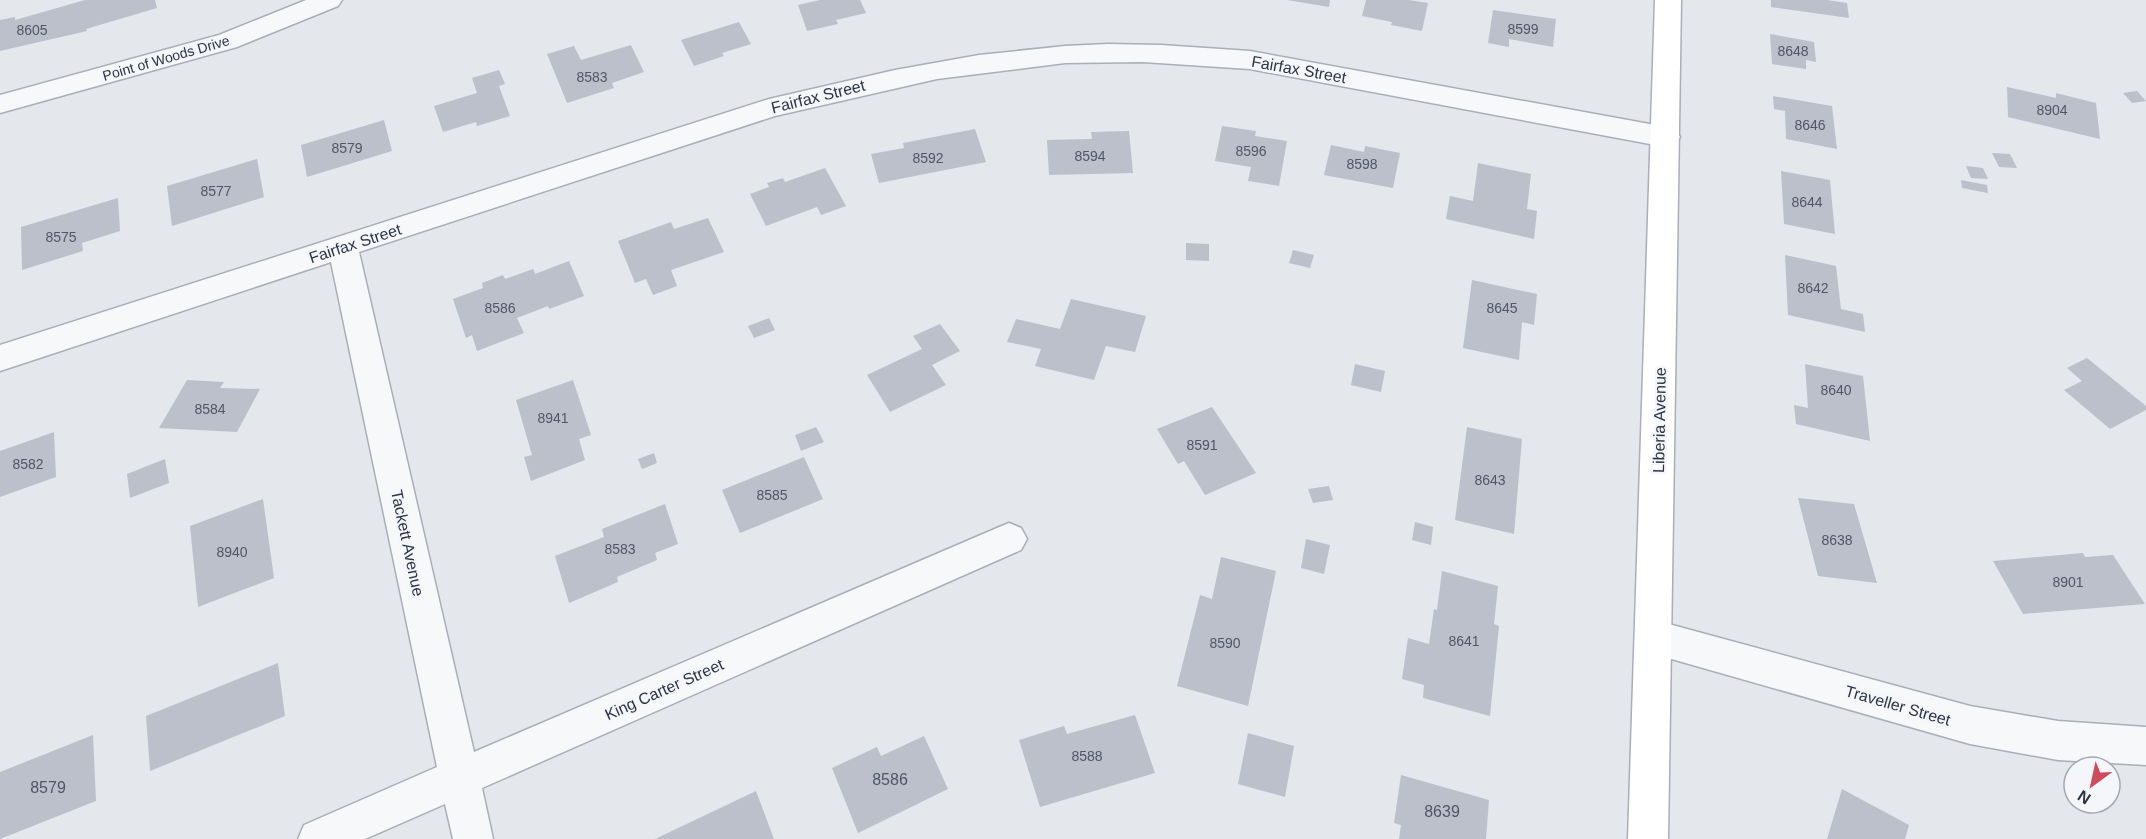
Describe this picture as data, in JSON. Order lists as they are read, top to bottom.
{
  "streets": {
    "main road": ["Liberia Avenue"],
    "street": [
      "Point of Woods Drive",
      "Fairfax Street",
      "Tackett Avenue",
      "King Carter Street",
      "Traveller Street"
    ]
  },
  "crossings": [
    ["Fairfax Street", "Liberia Avenue"],
    ["Fairfax Street", "Tackett Avenue"],
    ["Liberia Avenue", "Traveller Street"],
    ["Tackett Avenue", "King Carter Street"]
  ],
  "house_numbers": [
    "8599",
    "8605",
    "8648",
    "8583",
    "8904",
    "8646",
    "8579",
    "8596",
    "8594",
    "8592",
    "8598",
    "8577",
    "8644",
    "8575",
    "8642",
    "8586",
    "8645",
    "8640",
    "8584",
    "8941",
    "8591",
    "8582",
    "8643",
    "8585",
    "8638",
    "8583",
    "8940",
    "8901",
    "8641",
    "8590",
    "8588",
    "8586",
    "8579",
    "8639"
  ],
  "north": "bottom left"
}
